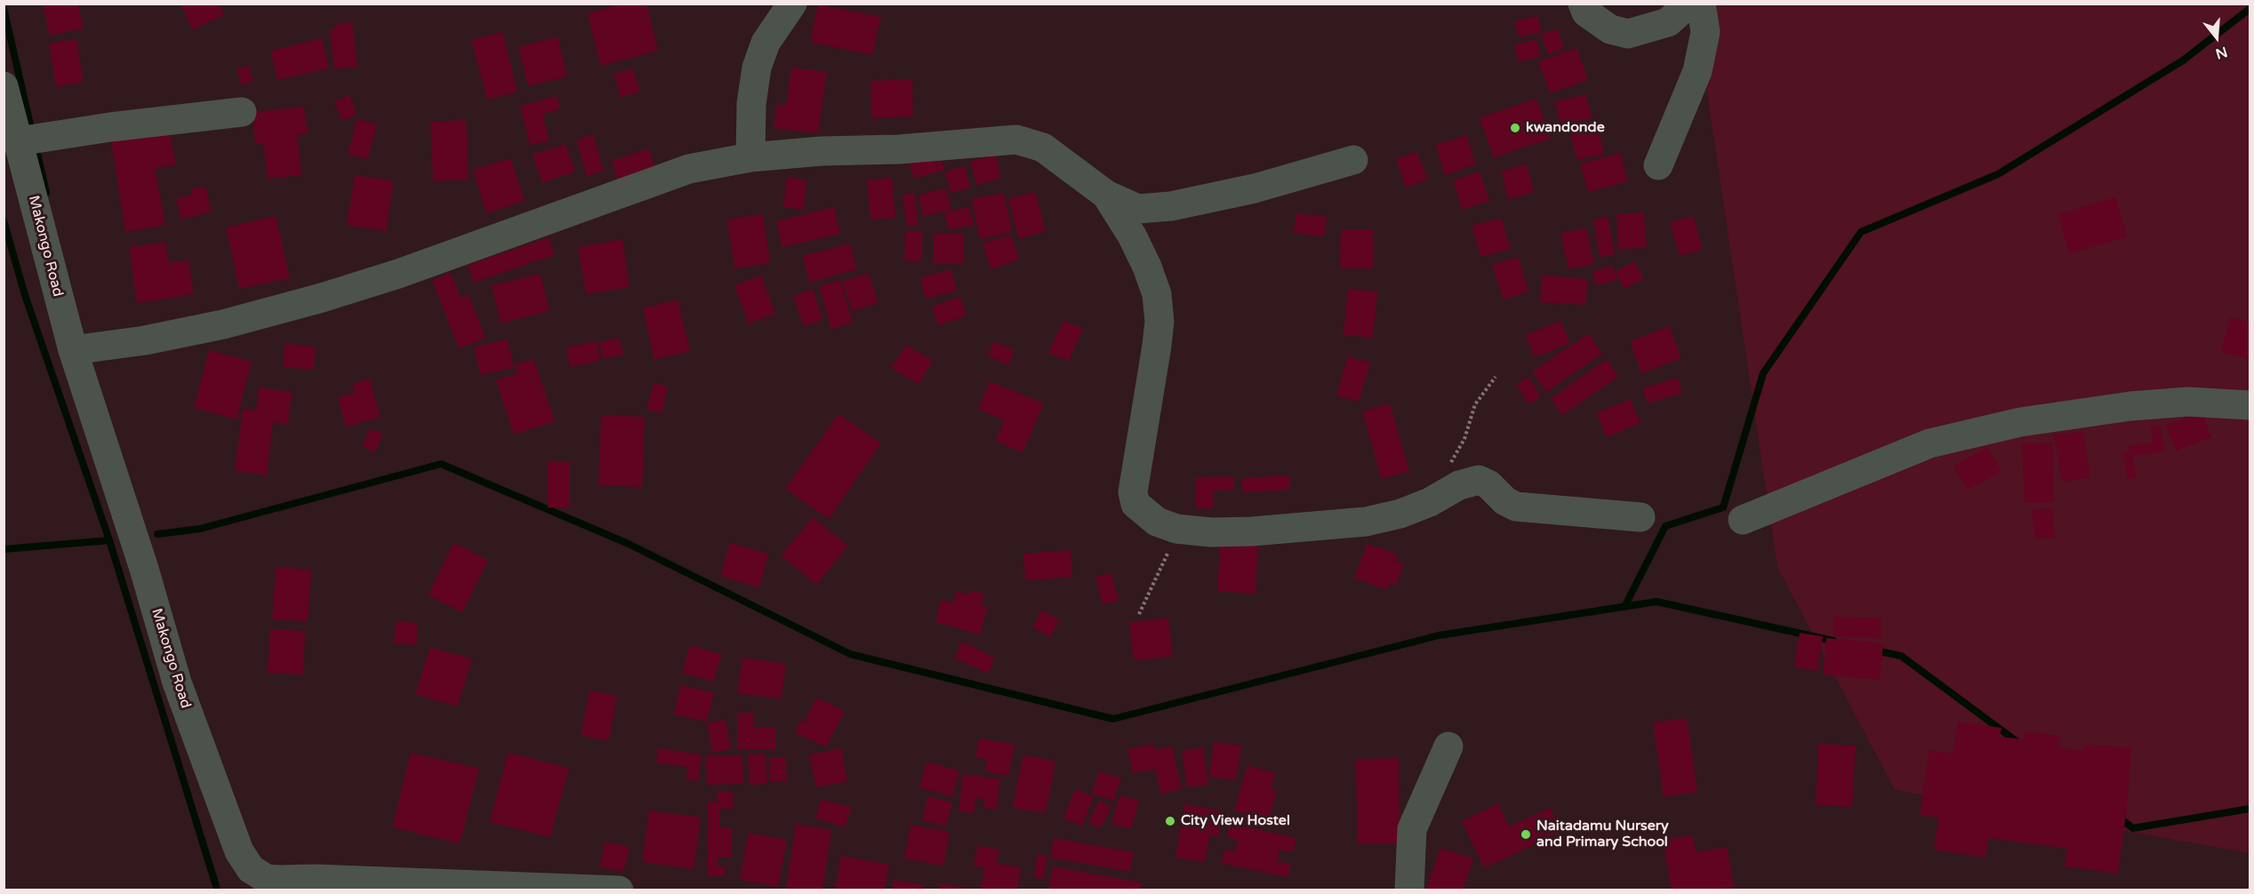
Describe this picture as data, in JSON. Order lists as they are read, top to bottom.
{
  "streets": {
    "street": ["Makongo Road"]
  },
  "places": ["kwandonde", "City View Hostel", "Naitadamu Nursery and Primary School"],
  "north": "bottom"
}
